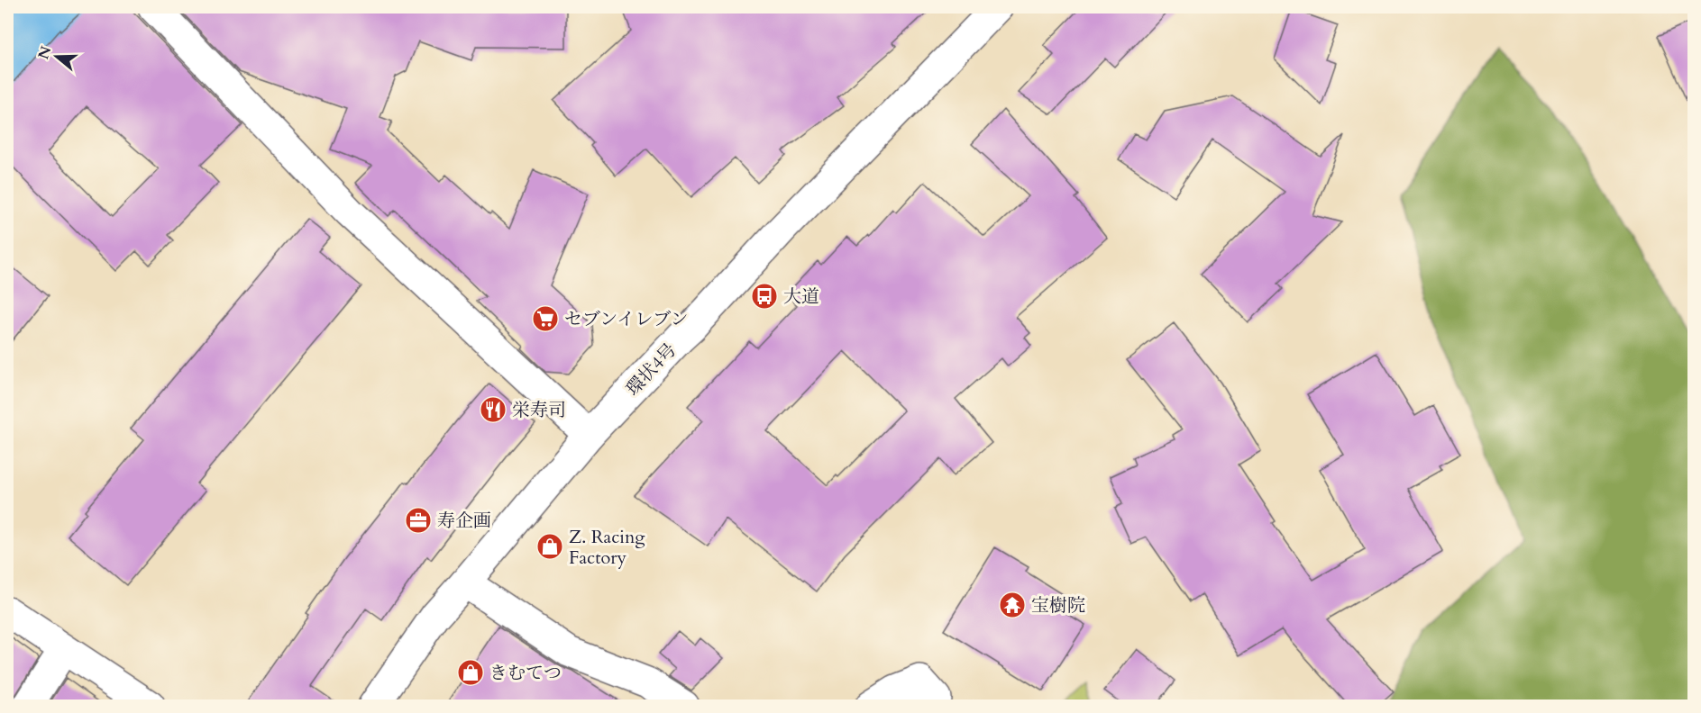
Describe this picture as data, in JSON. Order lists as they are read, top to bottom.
{
  "streets": {
    "street": ["環状4号"]
  },
  "places": {
    "bus stop": ["大道"],
    "supermarket": ["セブンイレブン"],
    "restaurant": ["栄寿司"],
    "office": ["寿企画"],
    "shop": ["Z. Racing Factory", "きむてつ"],
    "temple": ["宝樹院"]
  },
  "north": "left"
}
